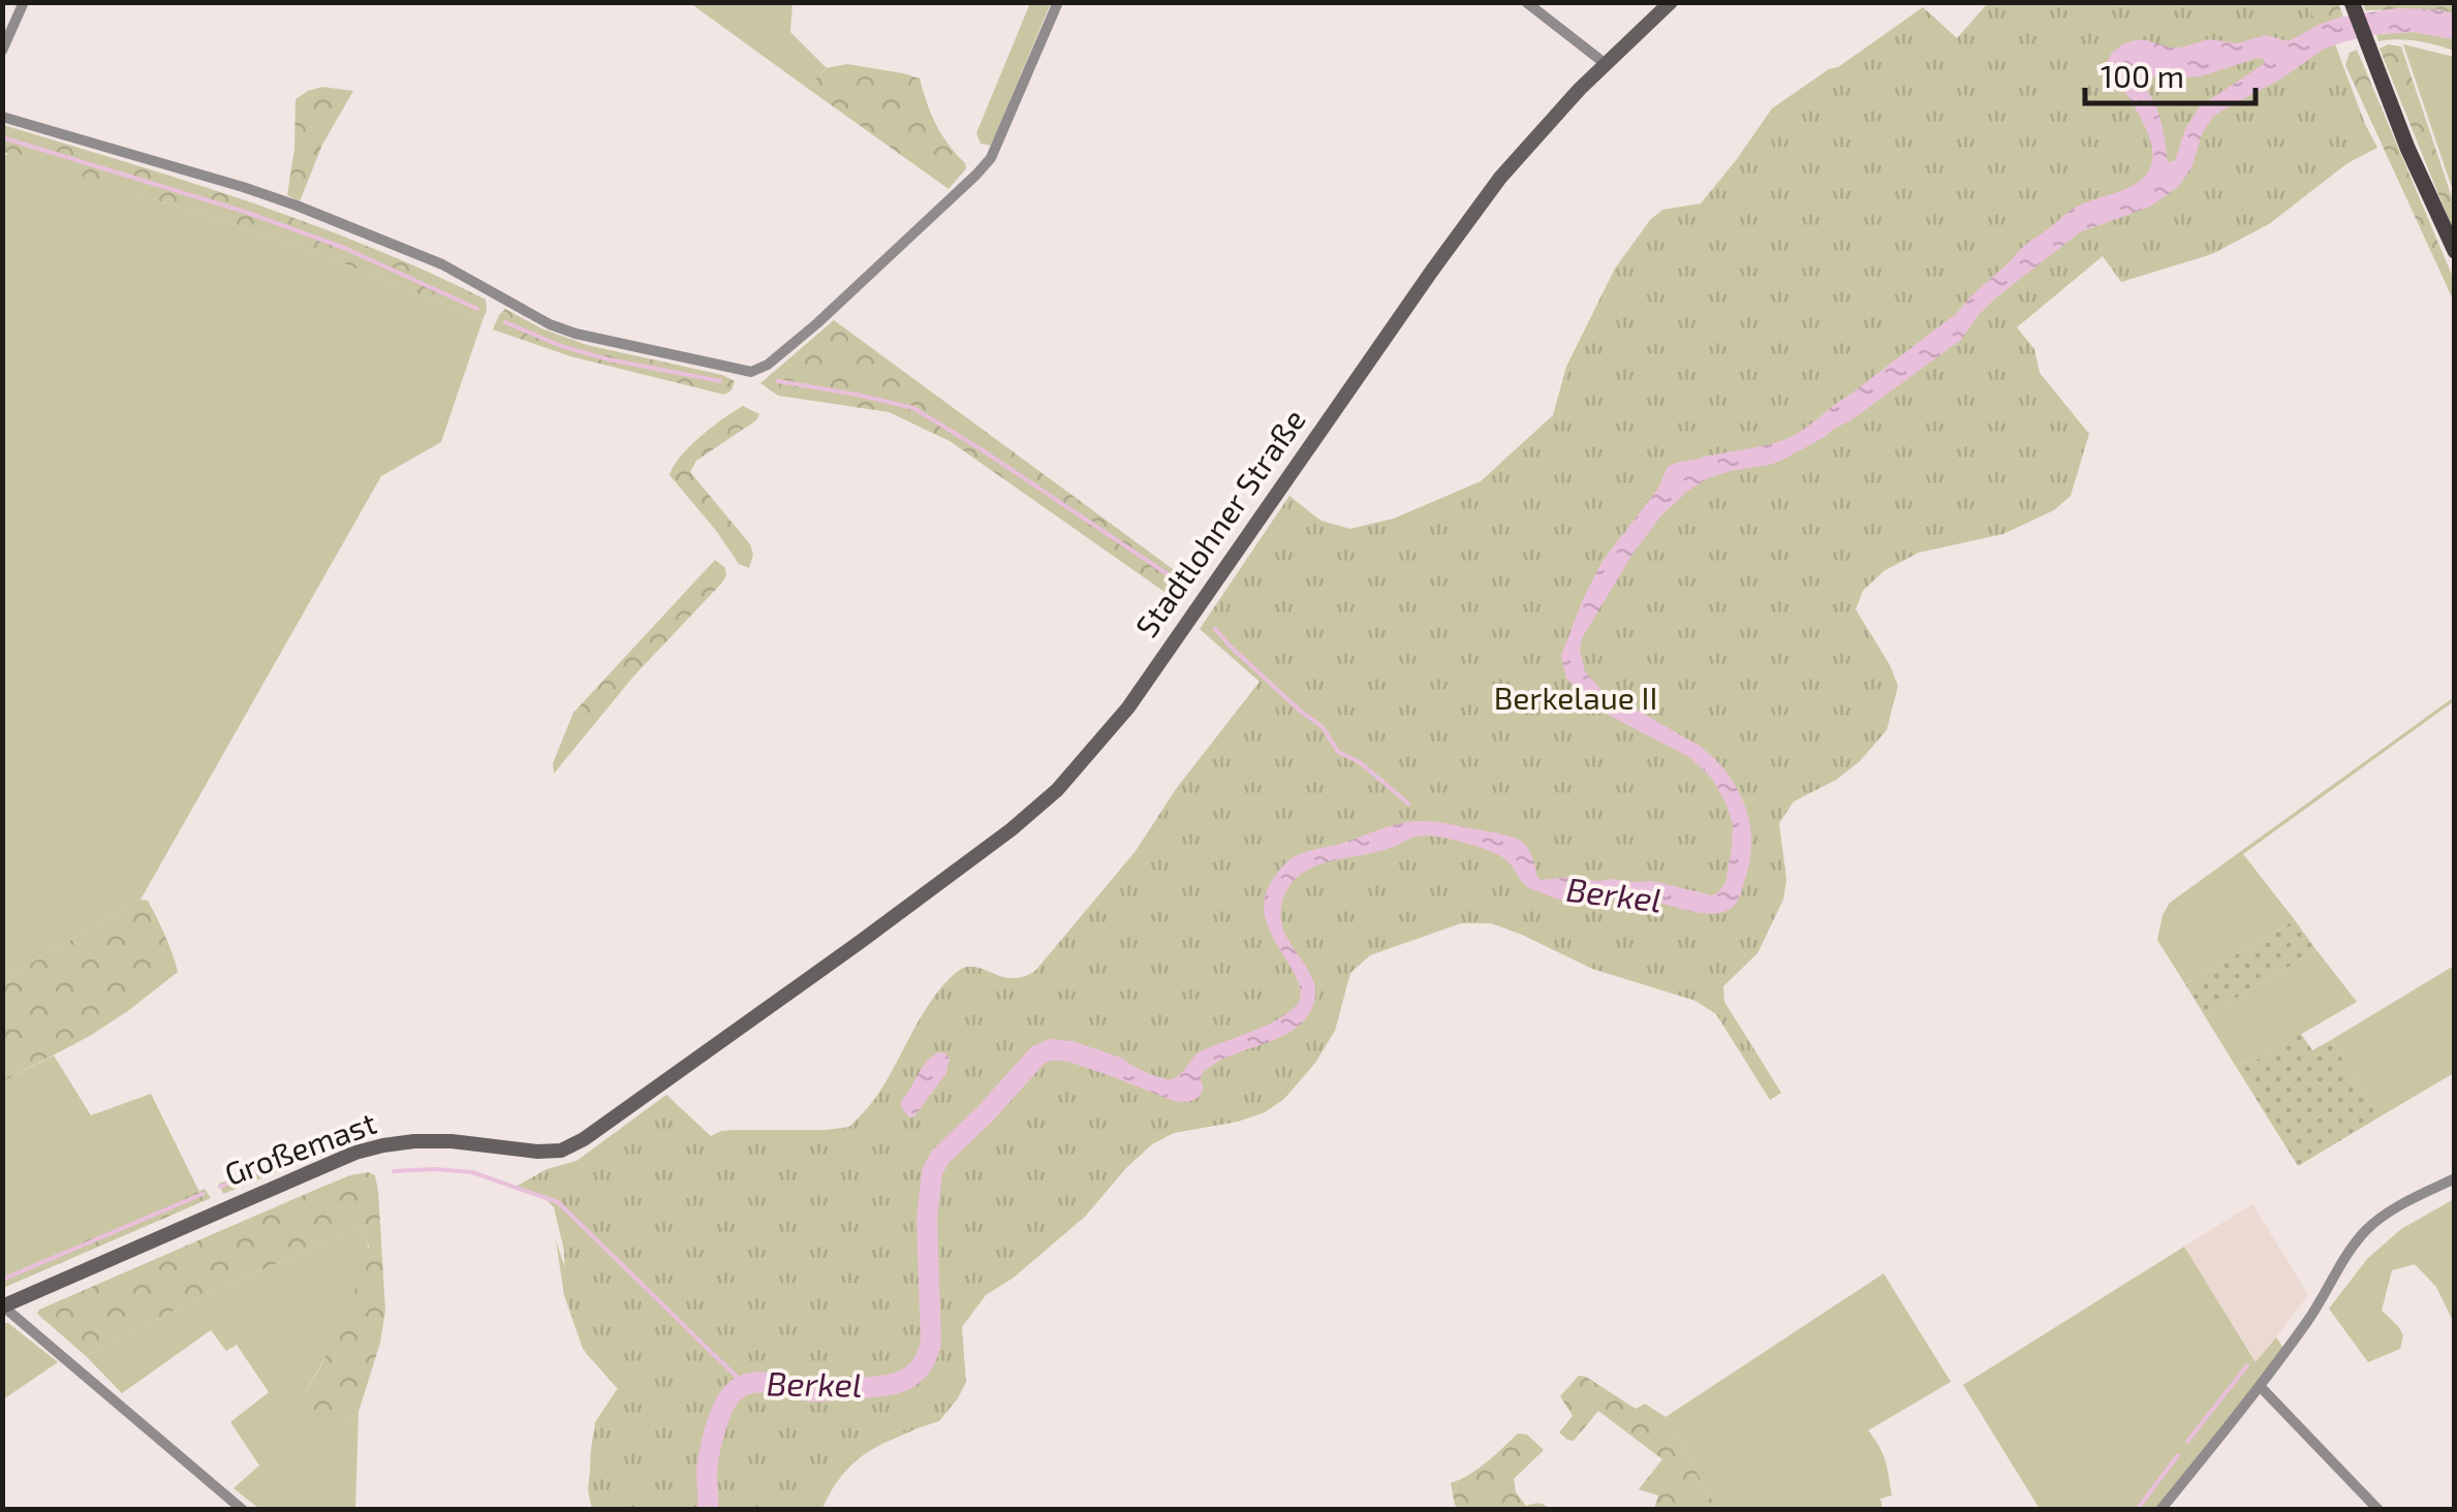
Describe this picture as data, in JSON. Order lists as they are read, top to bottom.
{
  "streets": {
    "street": ["Stadtlohner Straße", "Großemast"]
  },
  "crossings": [
    ["Stadtlohner Straße", "Großemast"]
  ],
  "water": ["Berkel"],
  "parks": ["Berkelaue II"],
  "scale_bar": "100 m"
}
